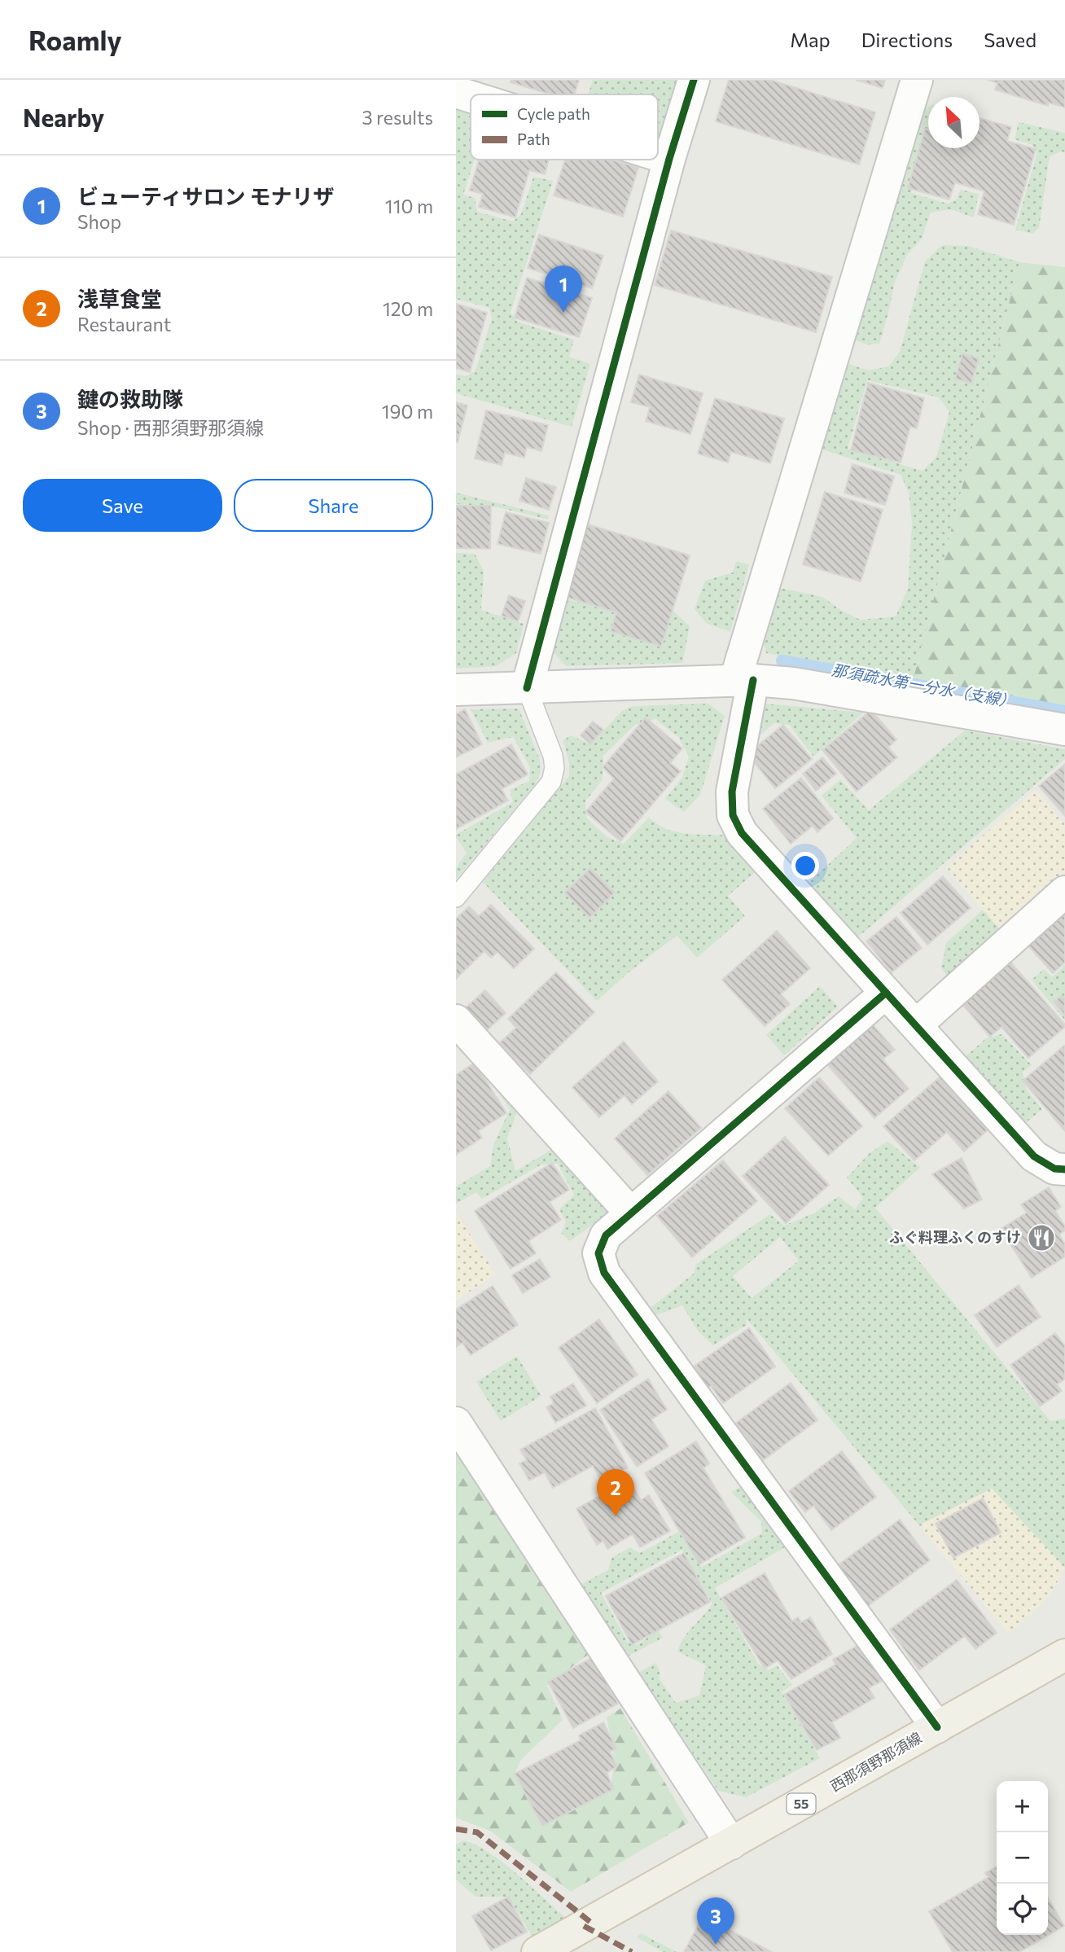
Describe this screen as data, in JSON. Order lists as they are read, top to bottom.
{
  "streets": {
    "main road": ["西那須野那須線", "55"]
  },
  "water": ["那須疏水第一分水（支線）"],
  "places": {
    "restaurant": ["ふぐ料理ふくのすけ"]
  },
  "legend": ["Cycle path", "Path"],
  "north": "top left",
  "page": {
    "header": "Roamly",
    "nav": ["Map", "Directions", "Saved"],
    "heading": ["Nearby", "3 results"],
    "list": [
      {
        "mark": "1",
        "name": "ビューティサロン モナリザ",
        "note": "Shop",
        "value": "110 m"
      },
      {
        "mark": "2",
        "name": "浅草食堂",
        "note": "Restaurant",
        "value": "120 m"
      },
      {
        "mark": "3",
        "name": "鍵の救助隊",
        "note": "Shop · 西那須野那須線",
        "value": "190 m"
      }
    ],
    "pins": ["1", "2", "3"],
    "buttons": ["Save", "Share"],
    "map_buttons": ["+", "−"]
  }
}
